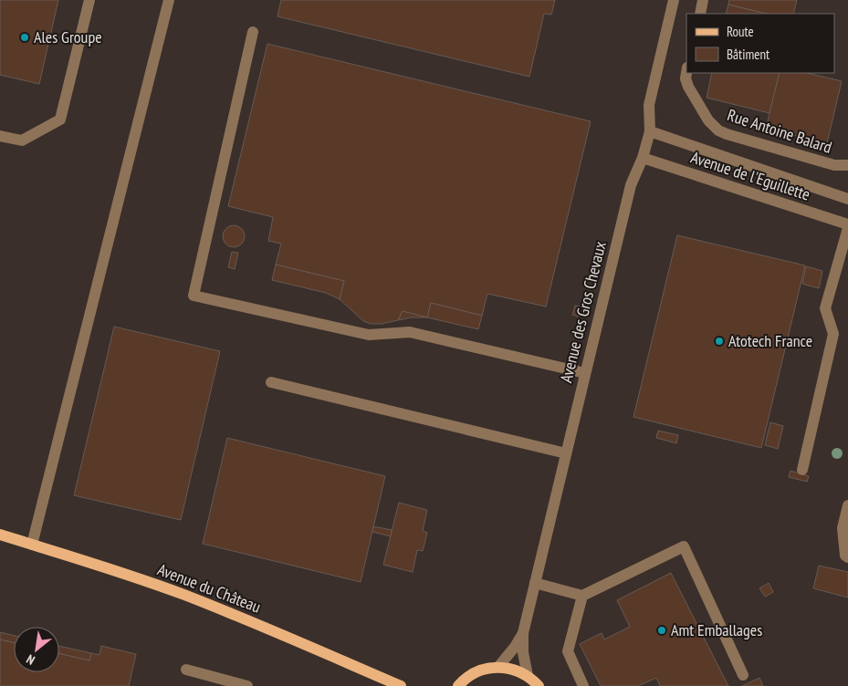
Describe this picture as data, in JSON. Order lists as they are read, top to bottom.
{
  "streets": {
    "main road": ["Avenue du Château"],
    "street": ["Rue Antoine Balard", "Avenue de l'Eguillette", "Avenue des Gros Chevaux"]
  },
  "crossings": [
    ["Avenue de l'Eguillette", "Avenue des Gros Chevaux"]
  ],
  "places": ["Ales Groupe", "Atotech France", "Amt Emballages"],
  "legend": ["Route", "Bâtiment"],
  "north": "bottom left"
}
